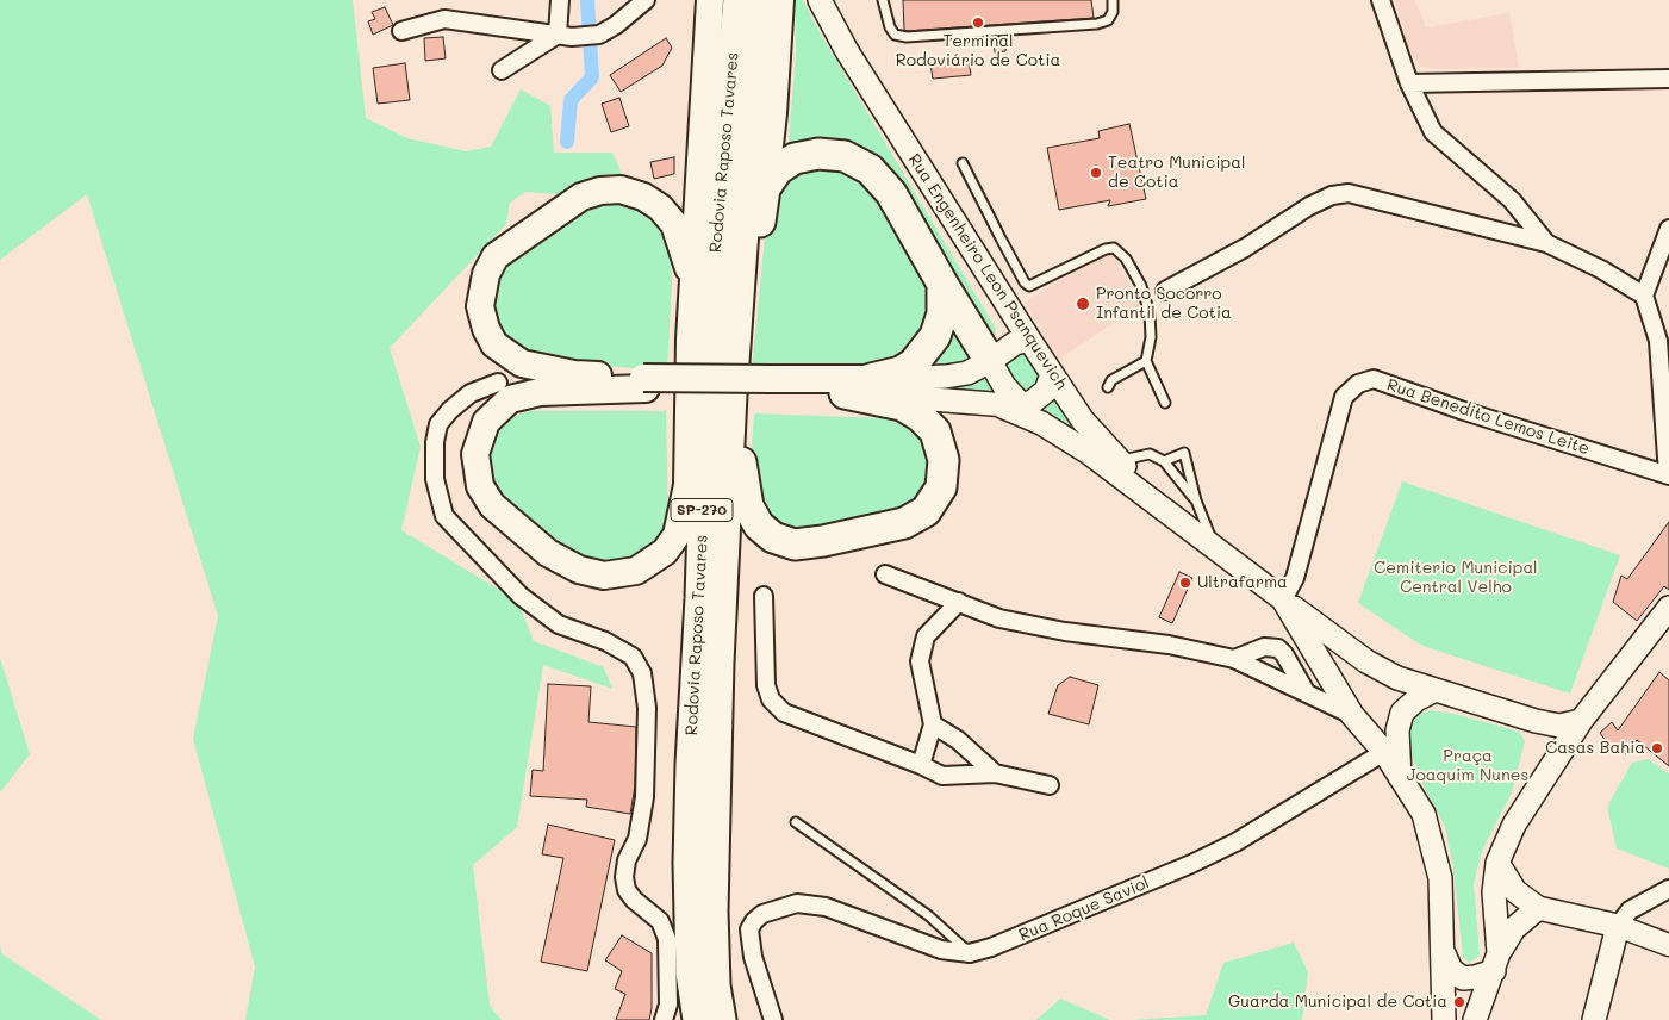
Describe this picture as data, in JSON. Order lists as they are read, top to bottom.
{
  "streets": {
    "highway": ["Rodovia Raposo Tavares", "SP-270"],
    "main road": ["Rua Engenheiro Leon Psanquevich"],
    "street": ["Rua Benedito Lemos Leite", "Rua Roque Saviol"]
  },
  "crossings": [
    ["Rua Engenheiro Leon Psanquevich", "Rua Benedito Lemos Leite"],
    ["Rua Engenheiro Leon Psanquevich", "Rua Roque Saviol"]
  ],
  "parks": ["Cemiterio Municipal Central Velho", "Praça Joaquim Nunes"],
  "places": [
    "Terminal Rodoviário de Cotia",
    "Teatro Municipal de Cotia",
    "Pronto Socorro Infantil de Cotia",
    "Ultrafarma",
    "Casas Bahia",
    "Guarda Municipal de Cotia"
  ]
}
